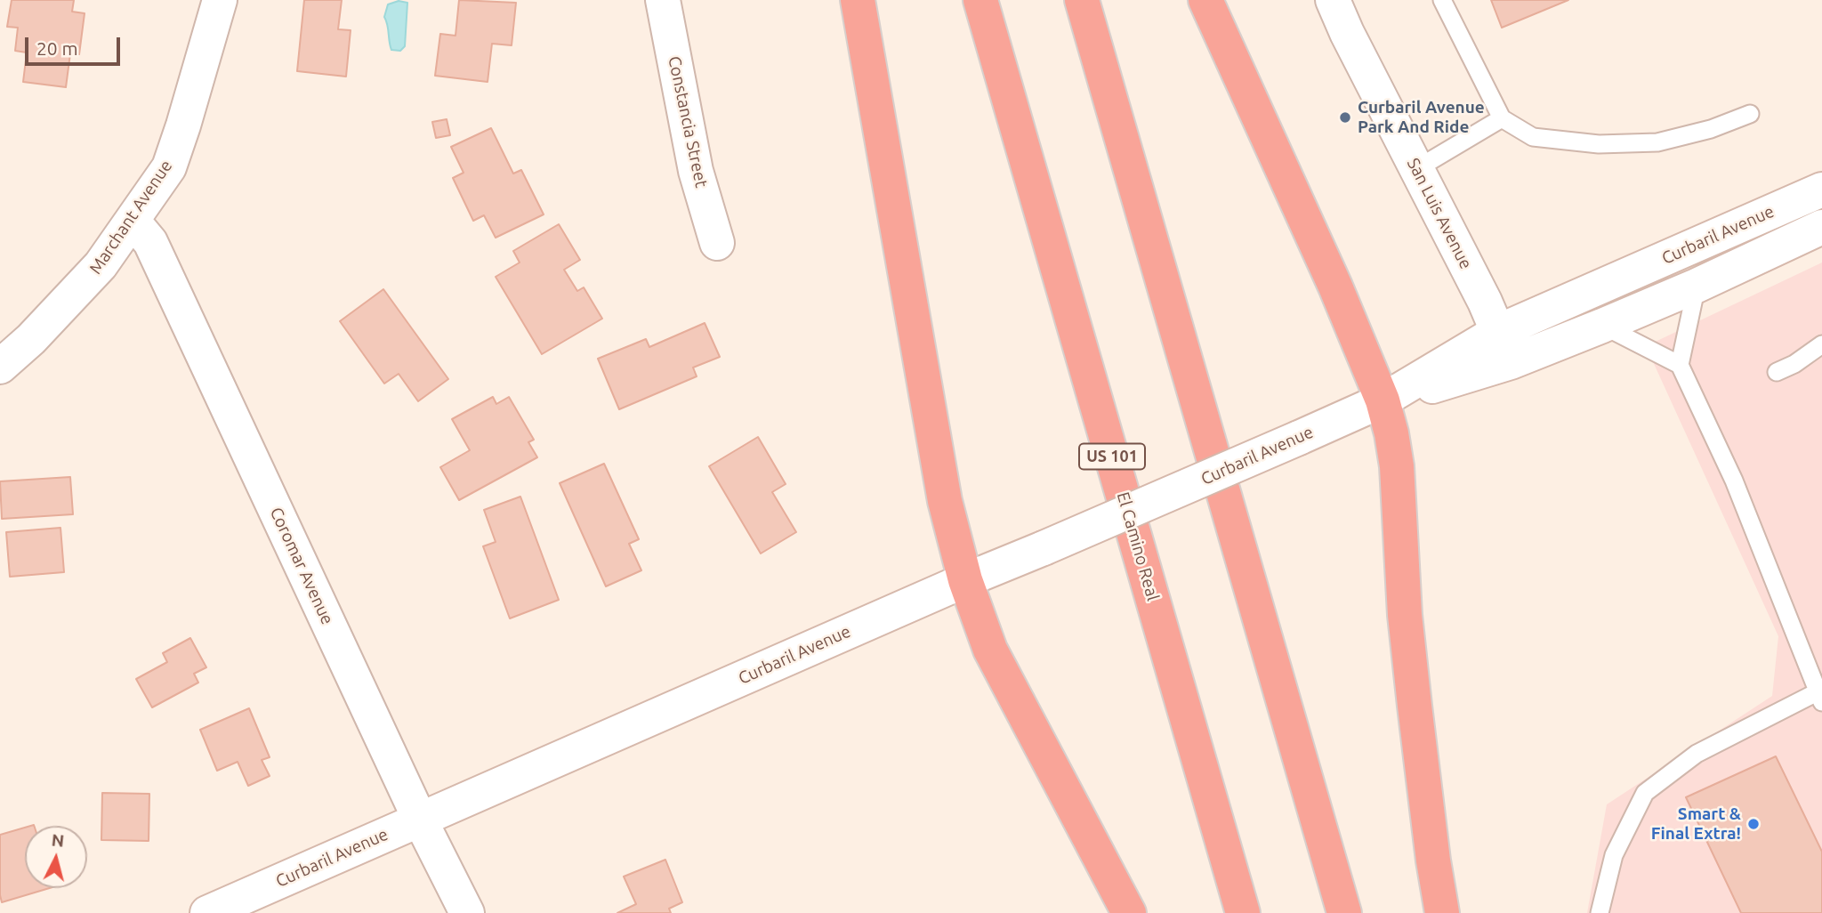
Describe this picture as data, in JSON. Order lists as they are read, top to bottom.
{
  "streets": {
    "highway": ["US 101", "El Camino Real"],
    "main road": [
      "Constancia Street",
      "San Luis Avenue",
      "Marchant Avenue",
      "Curbaril Avenue",
      "Coromar Avenue"
    ]
  },
  "crossings": [
    ["San Luis Avenue", "Curbaril Avenue"],
    ["Marchant Avenue", "Coromar Avenue"],
    ["Curbaril Avenue", "Coromar Avenue"]
  ],
  "places": ["Curbaril Avenue Park And Ride", "Smart & Final Extra!"],
  "scale_bar": "20 m",
  "north": "top"
}
